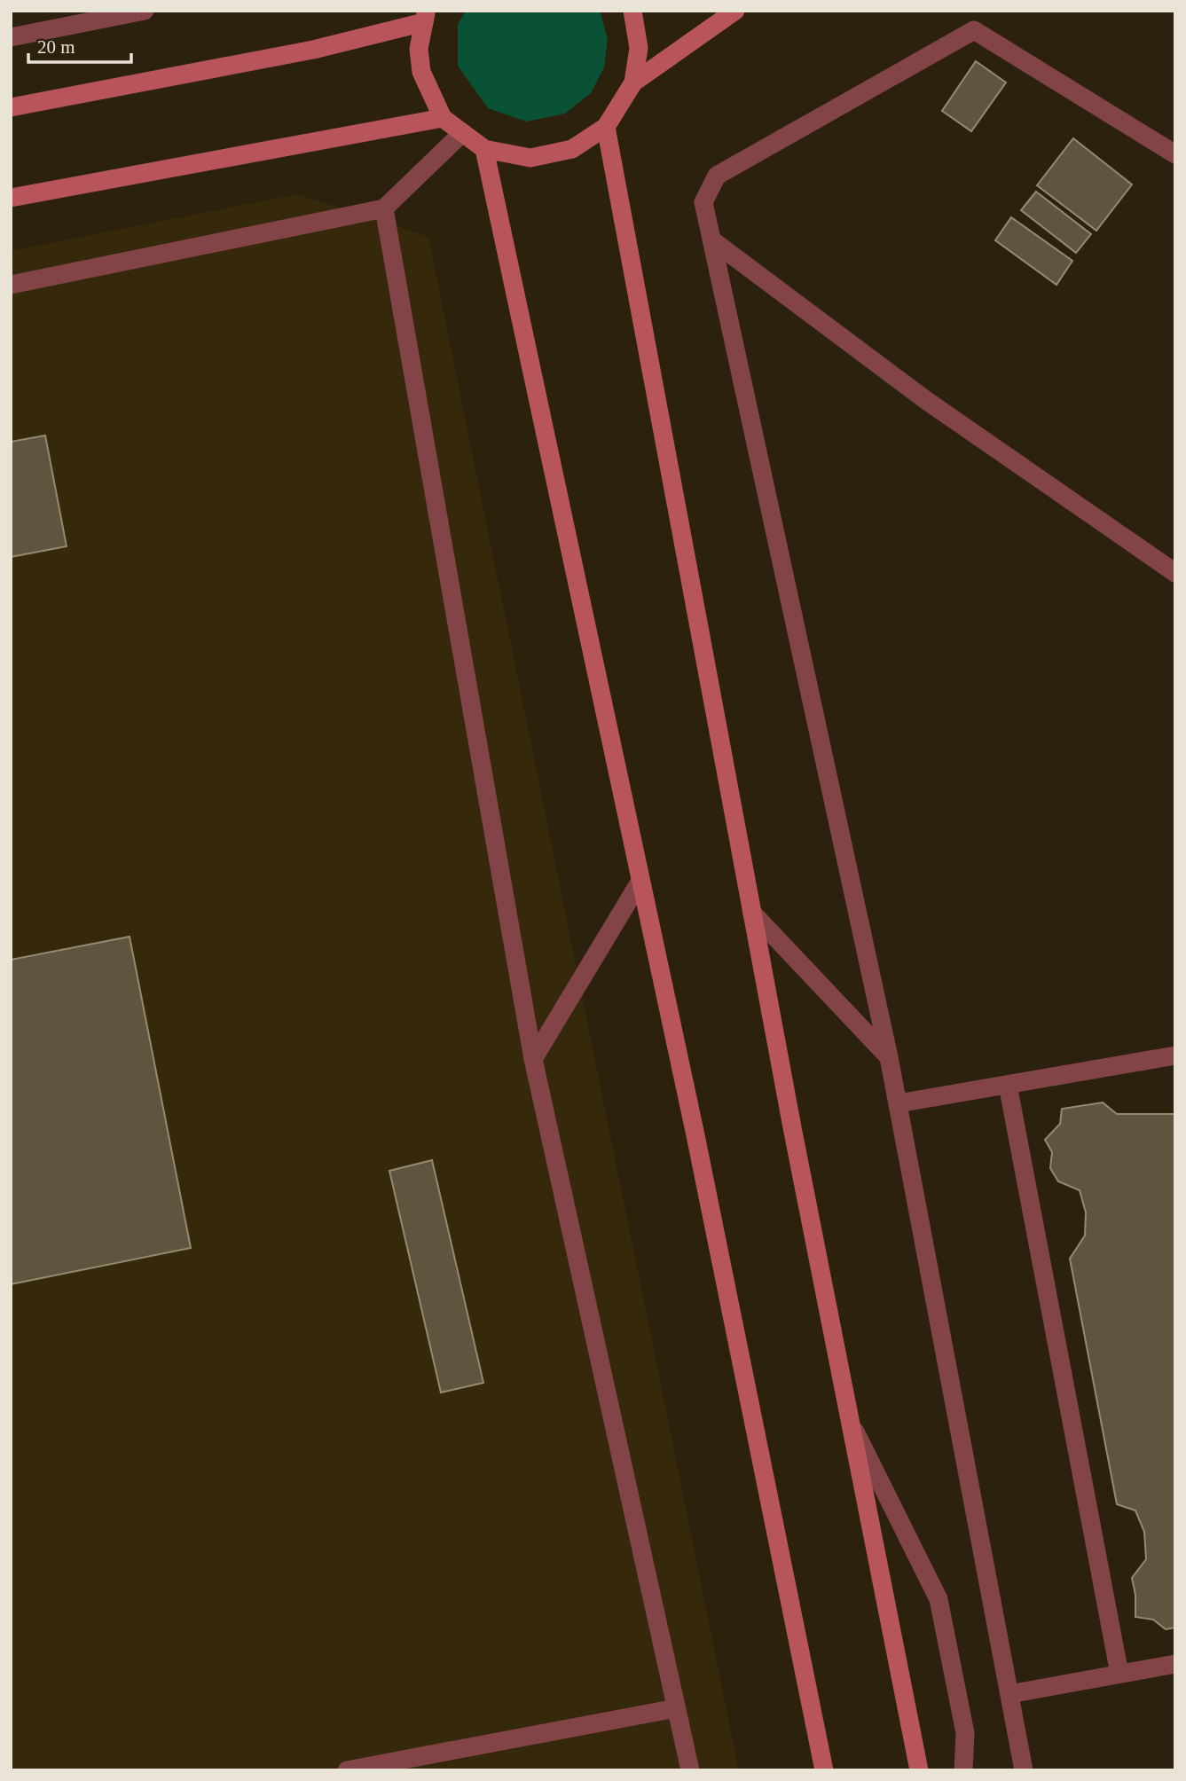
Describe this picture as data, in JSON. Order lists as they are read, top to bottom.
{
  "scale_bar": "20 m"
}
